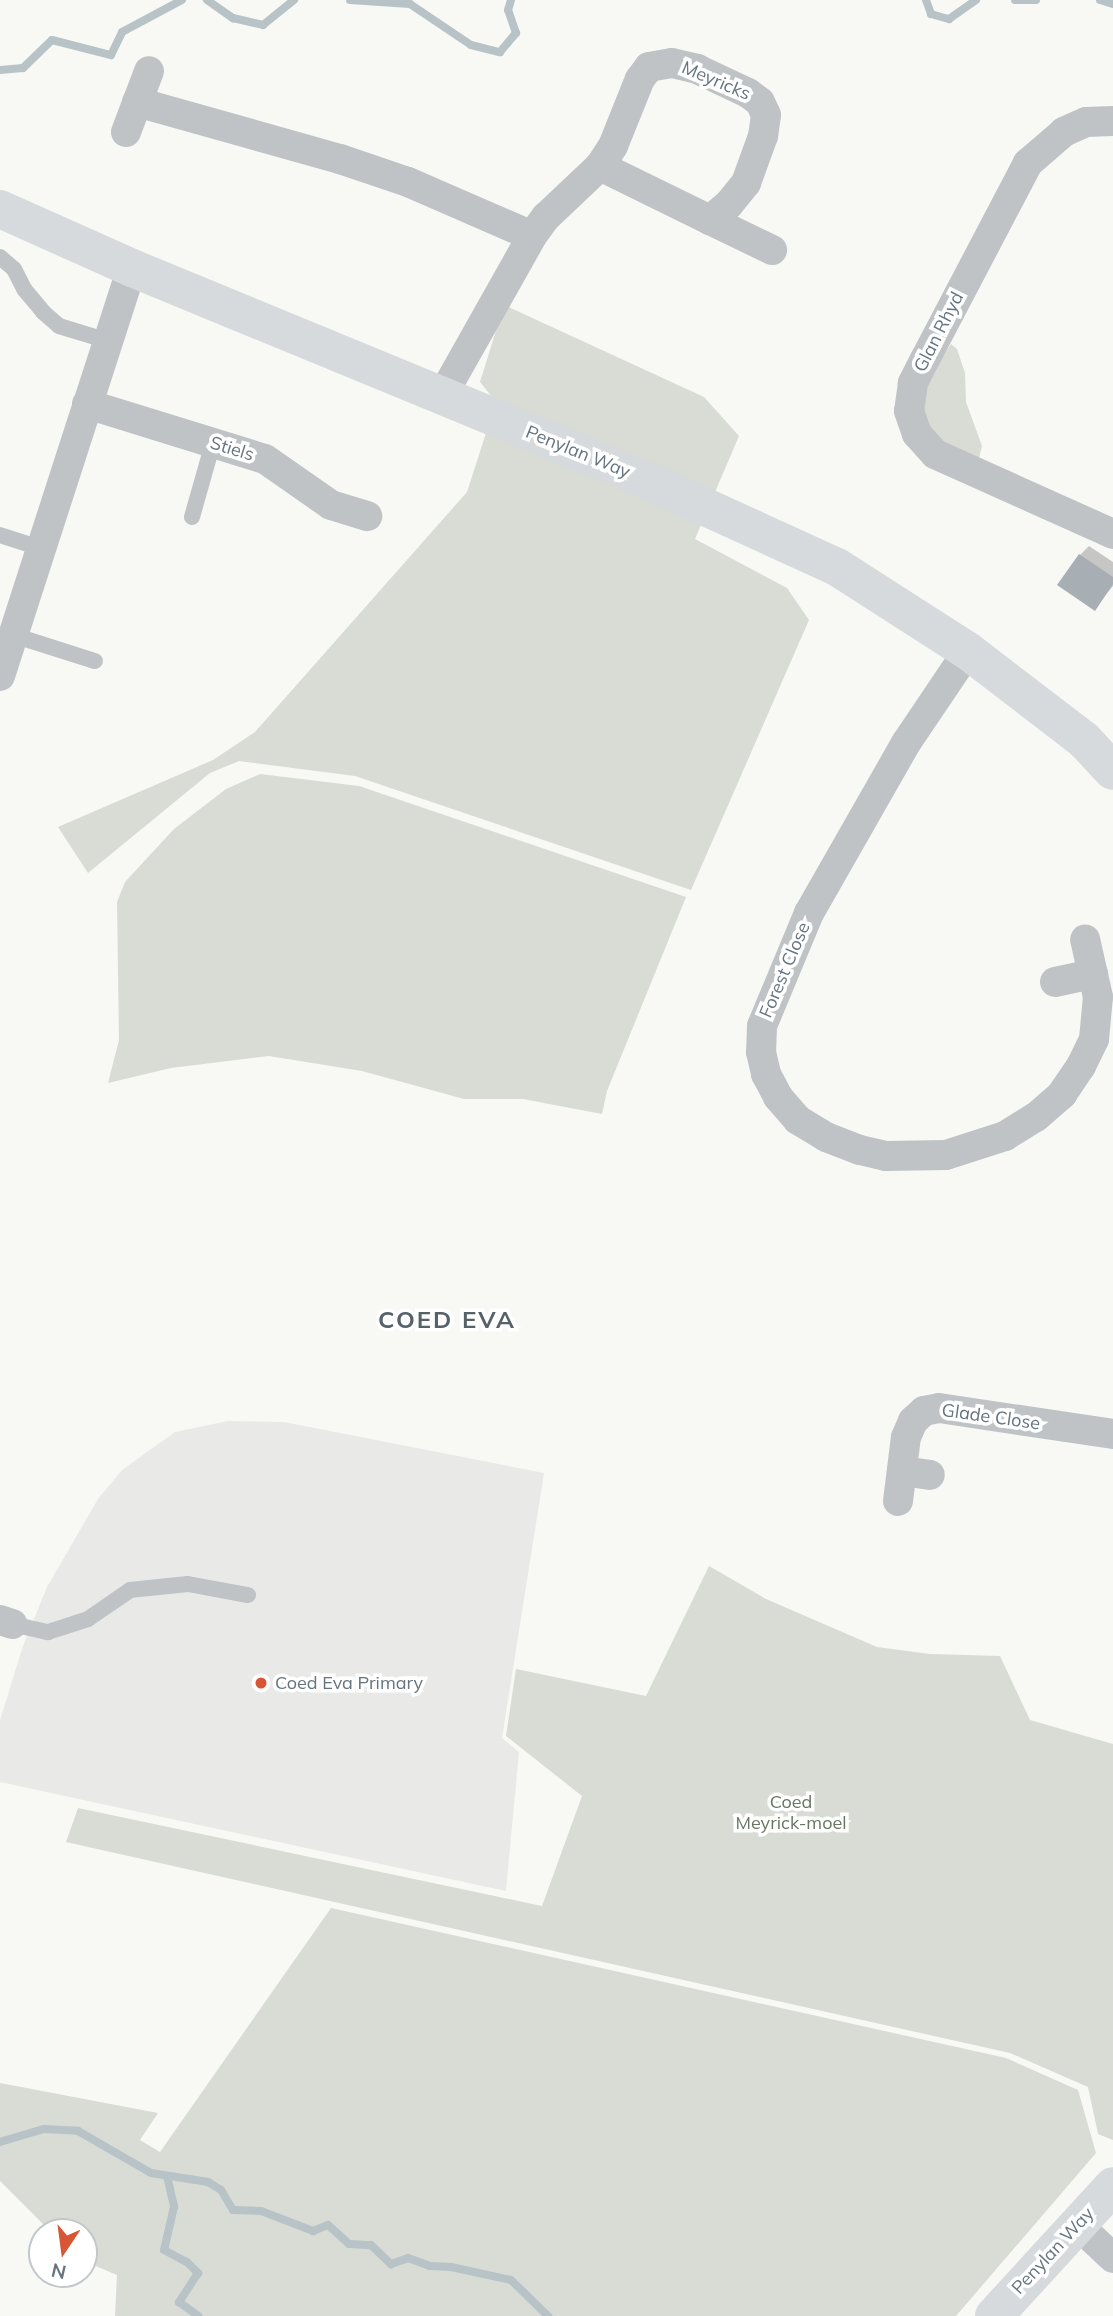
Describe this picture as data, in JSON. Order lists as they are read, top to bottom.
{
  "streets": {
    "street": [
      "Meyricks",
      "Glan Rhyd",
      "Stiels",
      "Penylan Way",
      "Forest Close",
      "Glade Close"
    ]
  },
  "crossings": [
    ["Meyricks", "Penylan Way"],
    ["Penylan Way", "Forest Close"]
  ],
  "districts": ["COED EVA"],
  "parks": ["Coed Meyrick-moel"],
  "places": ["Coed Eva Primary"],
  "north": "bottom"
}
